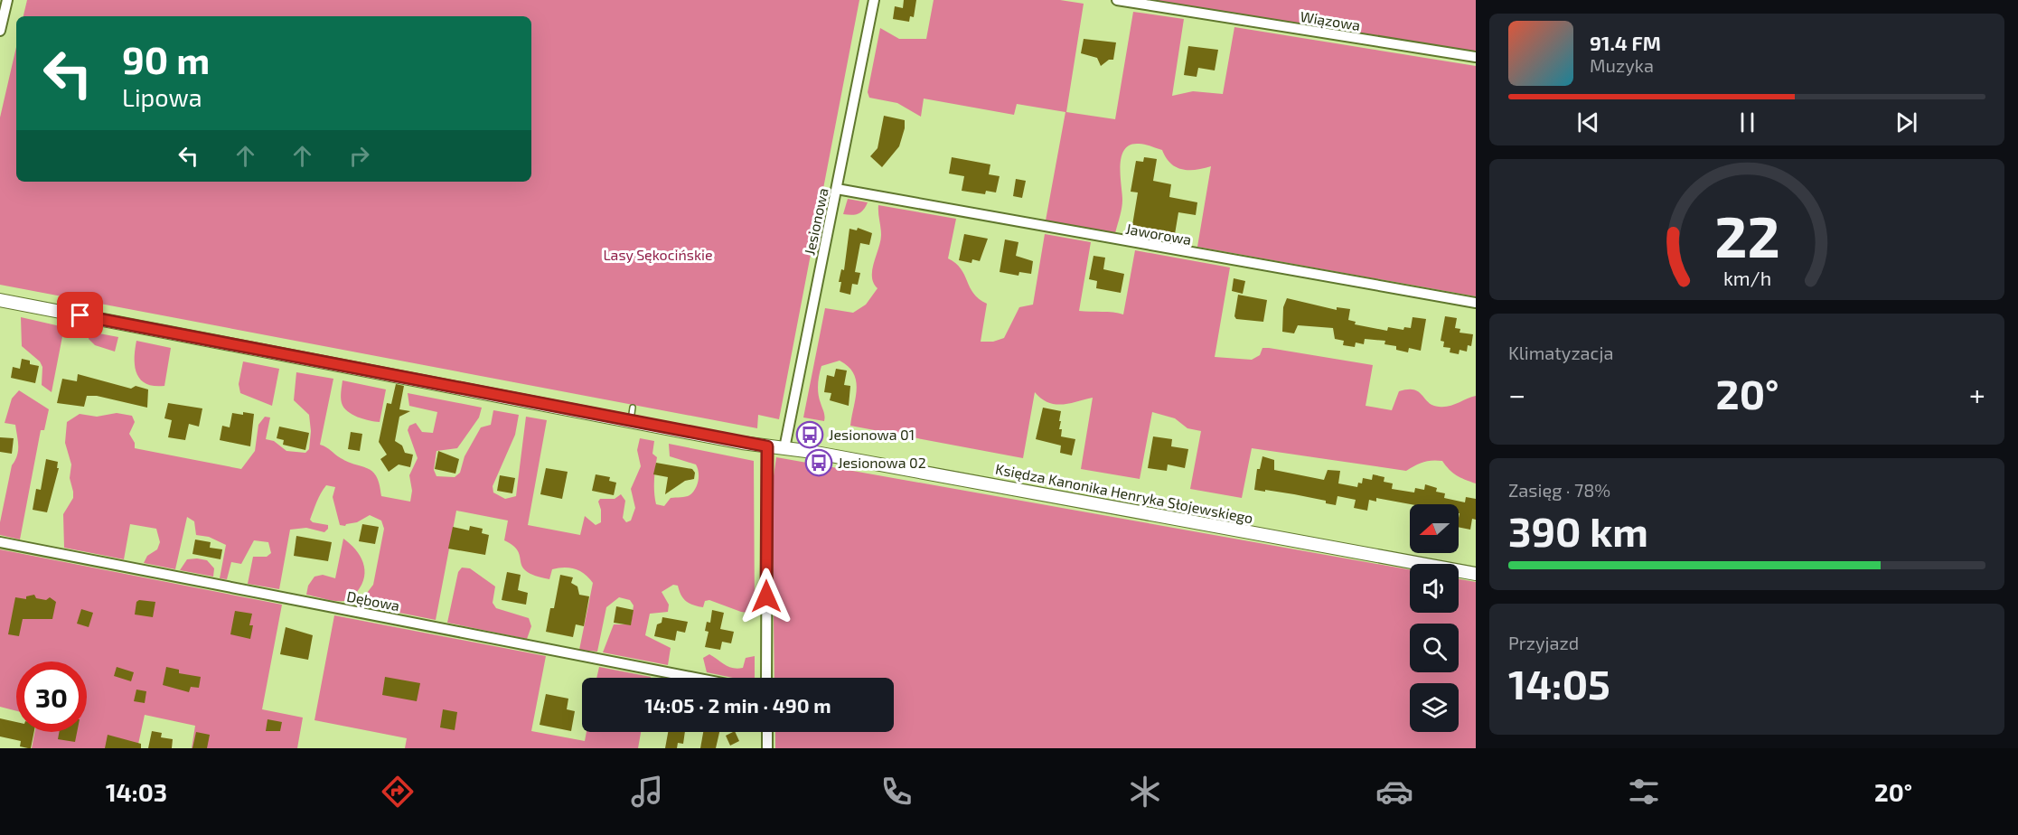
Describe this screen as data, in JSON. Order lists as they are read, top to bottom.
{
  "streets": {
    "street": [
      "Wiązowa",
      "Jesionowa",
      "Jaworowa",
      "Księdza Kanonika Henryka Słojewskiego",
      "Dębowa"
    ]
  },
  "crossings": [
    ["Jesionowa", "Jaworowa"],
    ["Jesionowa", "Księdza Kanonika Henryka Słojewskiego"]
  ],
  "parks": ["Lasy Sękocińskie"],
  "places": {
    "bus stop": ["Jesionowa 01", "Jesionowa 02"]
  },
  "north": "left",
  "page": {
    "turn": ["90 m", "Lipowa"],
    "song": ["91.4 FM", "Muzyka"],
    "tile": [
      "Klimatyzacja",
      ["Zasięg · 78%", "390 km"],
      ["Przyjazd", "14:05"]
    ],
    "heat": ["−", "20°", "+"],
    "limit": "30",
    "trip": "14:05 · 2 min · 490 m",
    "tabs": ["14:03", "20°"],
    "gauge": ["22", "km/h"]
  }
}
